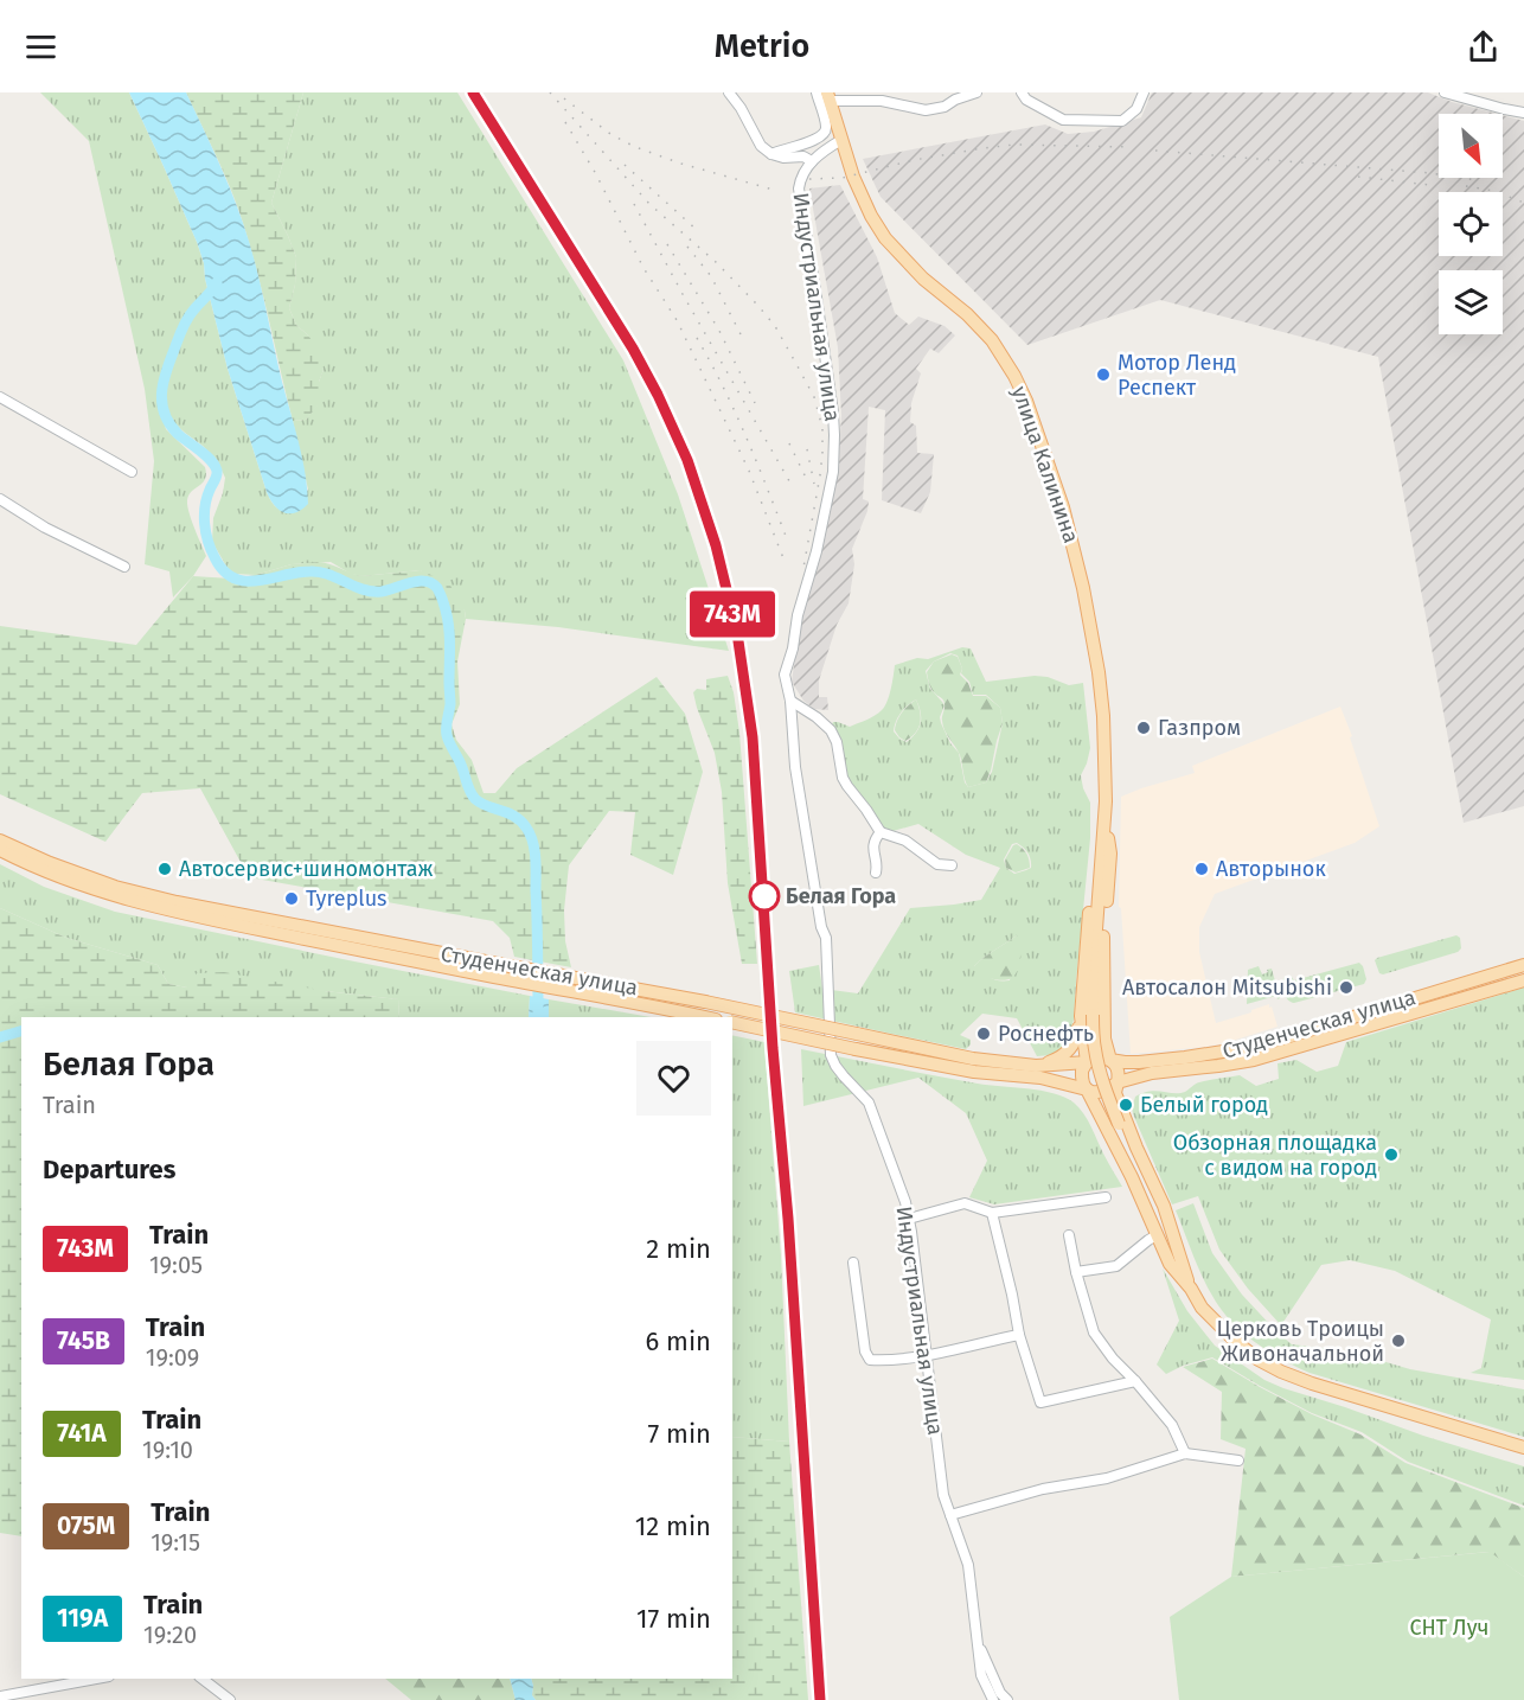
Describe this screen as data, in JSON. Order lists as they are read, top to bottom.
{
  "streets": {
    "main road": ["улица Калинина", "Студенческая улица"],
    "street": ["Индустриальная улица"]
  },
  "crossings": [
    ["Индустриальная улица", "улица Калинина"]
  ],
  "parks": ["СНТ Луч"],
  "places": [
    "Мотор Ленд Респект",
    "Газпром",
    "Автосервис+шиномонтаж",
    "Авторынок",
    "Белая Гора",
    "Tyreplus",
    "Автосалон Mitsubishi",
    "Роснефть",
    "Белый город",
    "Обзорная площадка с видом на город",
    "Церковь Троицы Живоначальной"
  ],
  "north": "bottom right",
  "page": {
    "header": "Metrio",
    "on_map": "743М",
    "heading": [
      ["Белая Гора", "Train"],
      "Departures"
    ],
    "list": [
      {
        "mark": "743М",
        "name": "Train",
        "note": "19:05",
        "value": "2 min"
      },
      {
        "mark": "745В",
        "name": "Train",
        "note": "19:09",
        "value": "6 min"
      },
      {
        "mark": "741А",
        "name": "Train",
        "note": "19:10",
        "value": "7 min"
      },
      {
        "mark": "075М",
        "name": "Train",
        "note": "19:15",
        "value": "12 min"
      },
      {
        "mark": "119А",
        "name": "Train",
        "note": "19:20",
        "value": "17 min"
      }
    ]
  }
}
